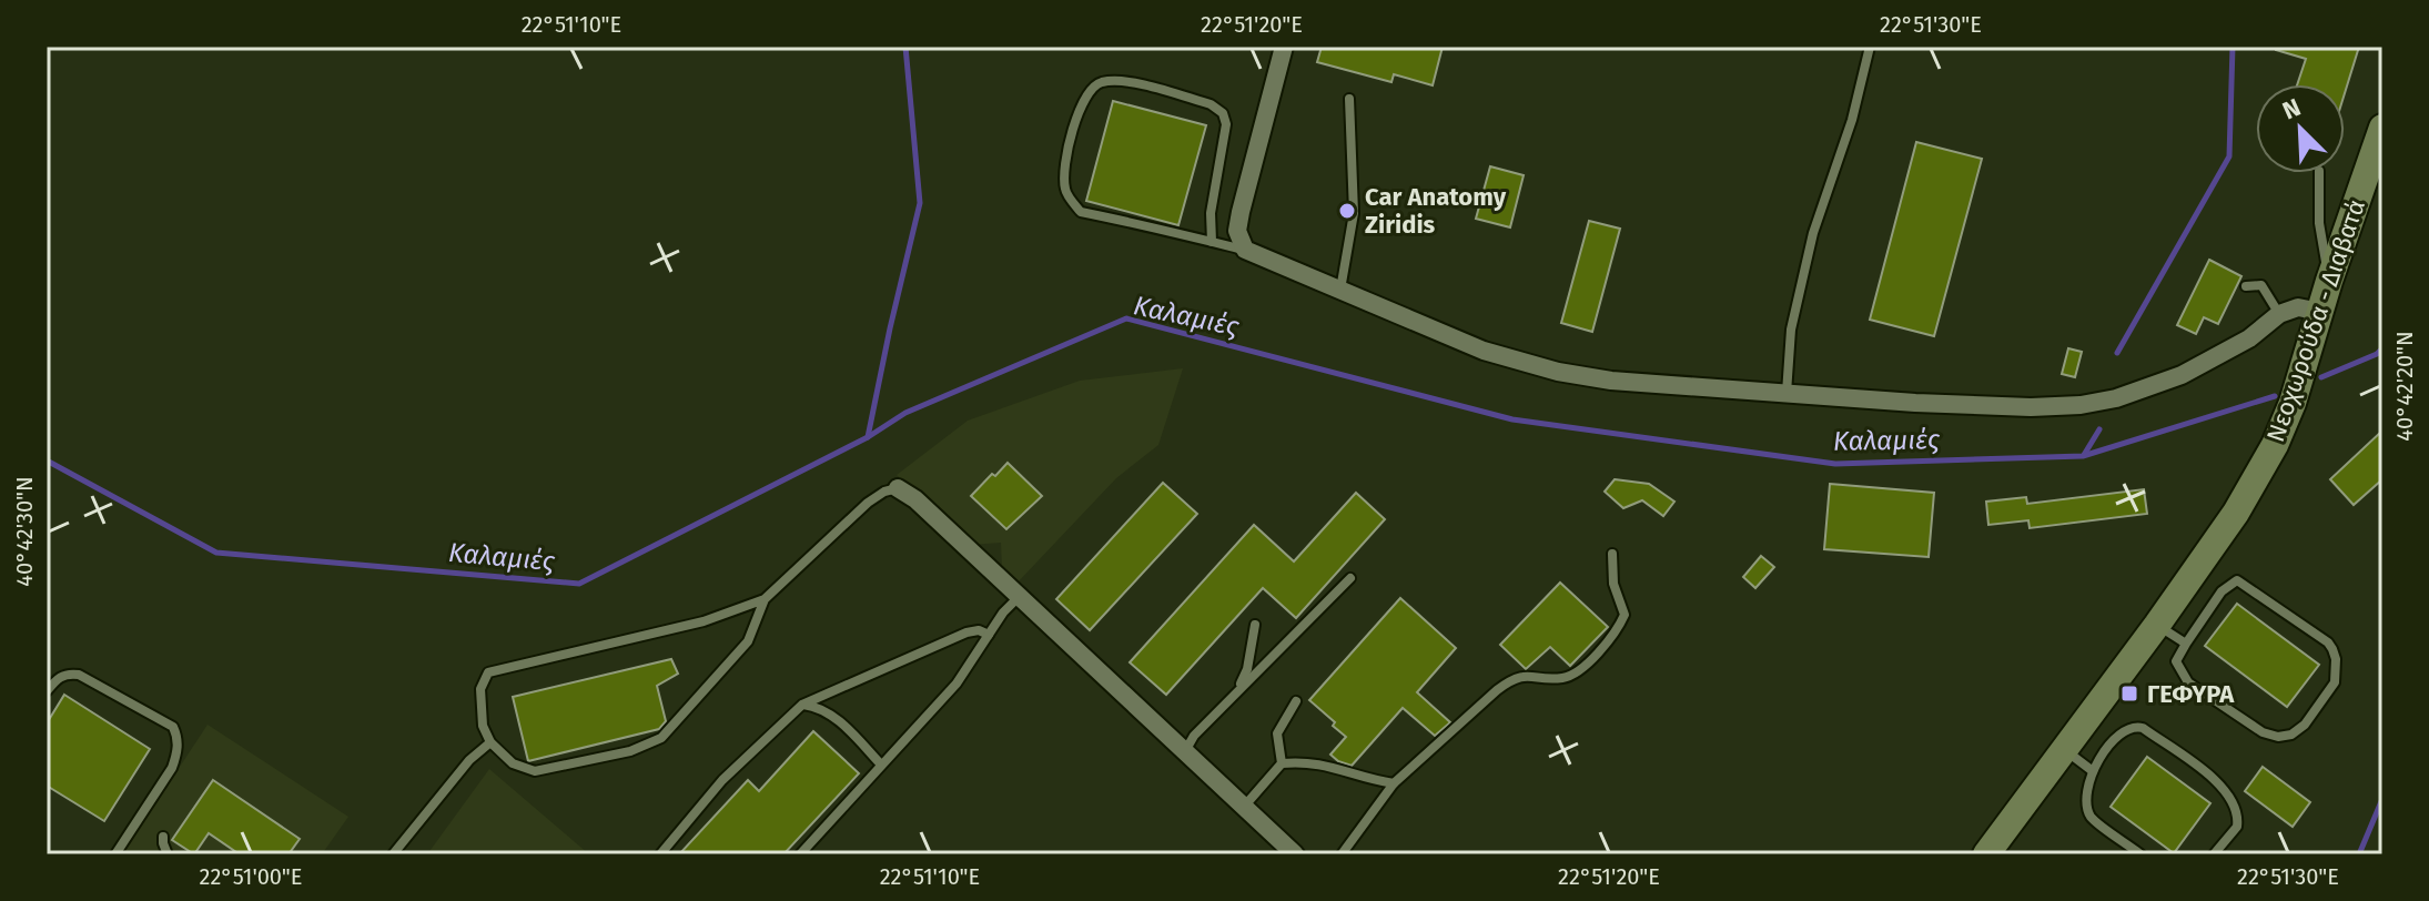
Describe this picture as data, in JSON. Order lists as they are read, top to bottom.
{
  "streets": {
    "street": ["Νεοχωρούδα - Διαβατά"]
  },
  "water": ["Καλαμιές"],
  "places": {
    "other": ["Car Anatomy Ziridis"],
    "transit": ["ΓΕΦΥΡΑ"]
  },
  "north": "top left",
  "coordinates": [
    "22°51'10\"E",
    "22°51'20\"E",
    "22°51'30\"E",
    "40°42'20\"N",
    "40°42'30\"N",
    "22°51'00\"E"
  ]
}
